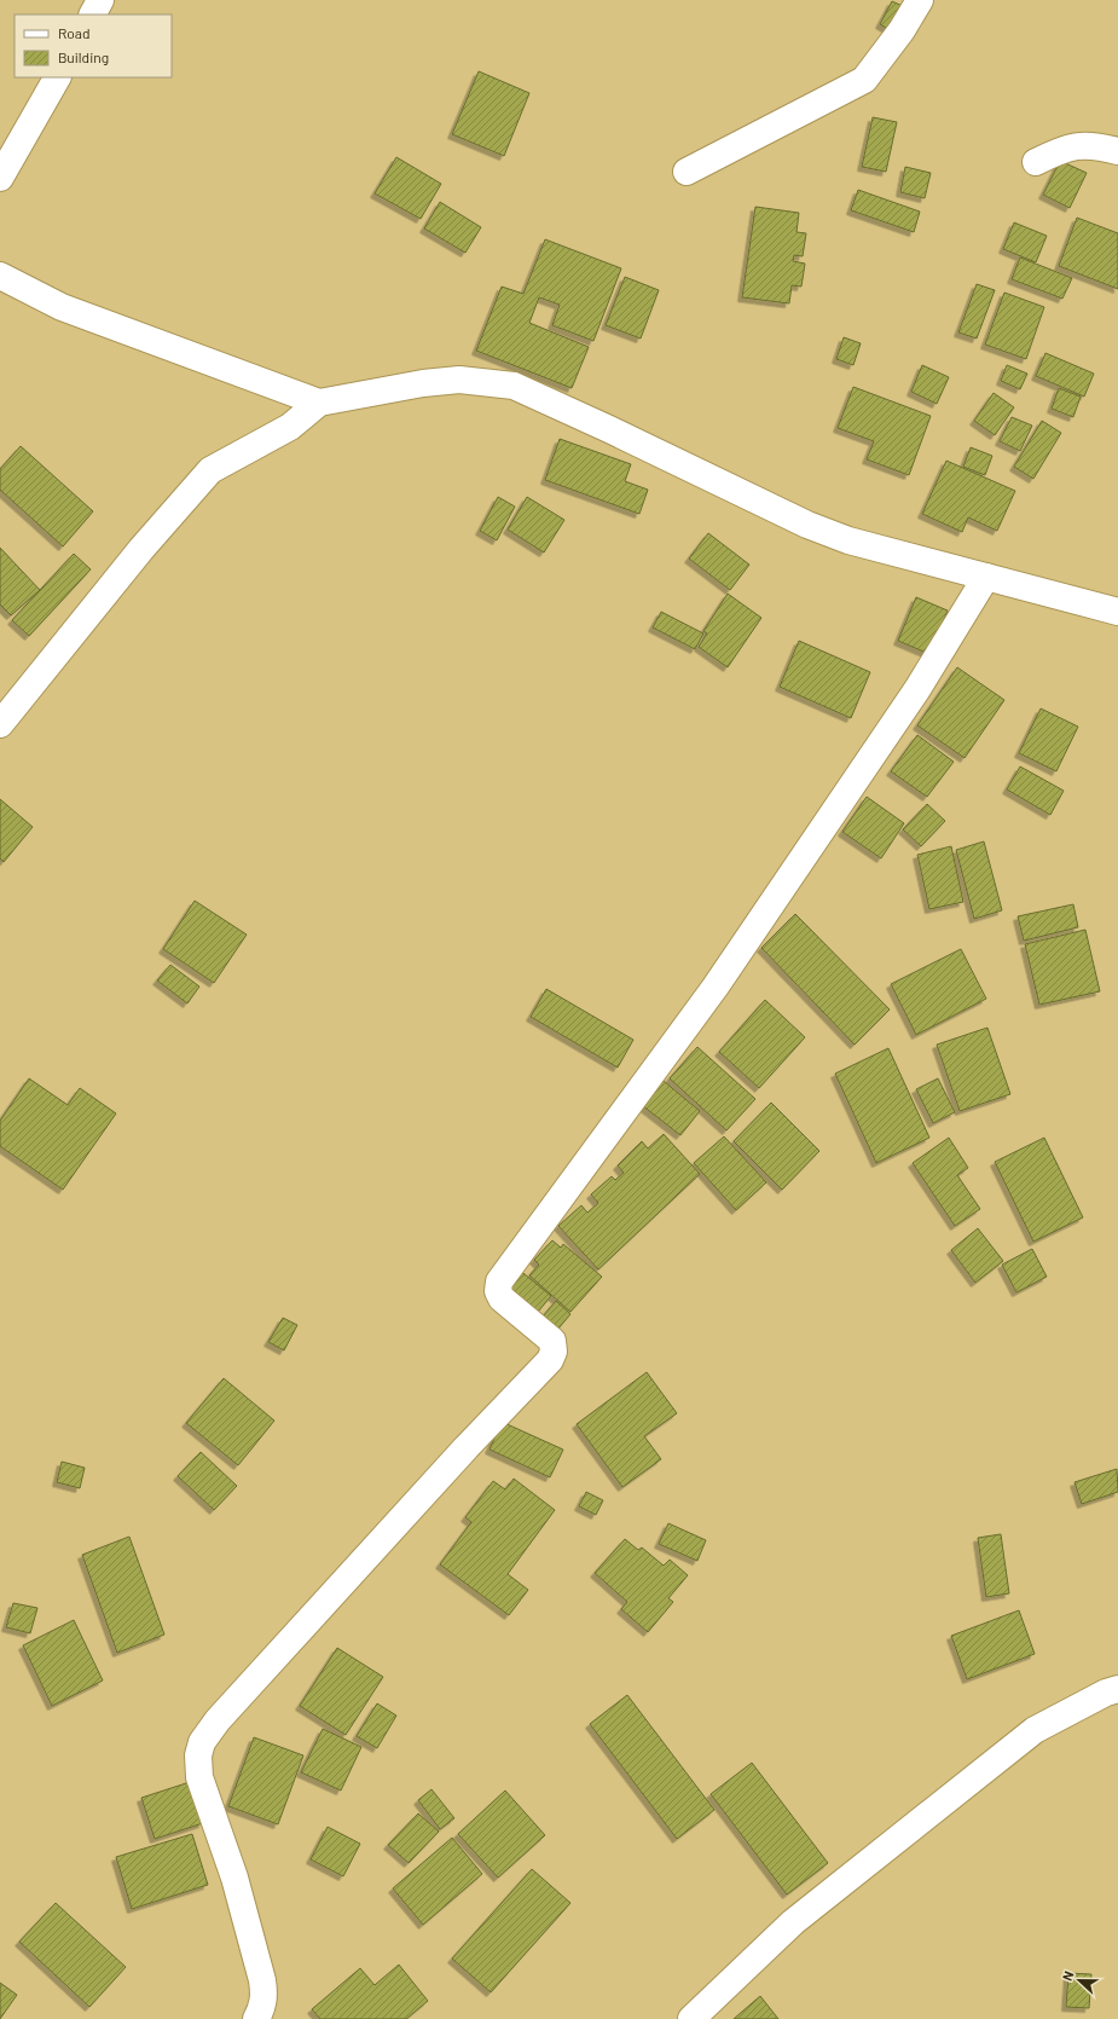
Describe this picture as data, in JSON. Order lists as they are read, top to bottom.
{
  "legend": ["Road", "Building"],
  "north": "left"
}
